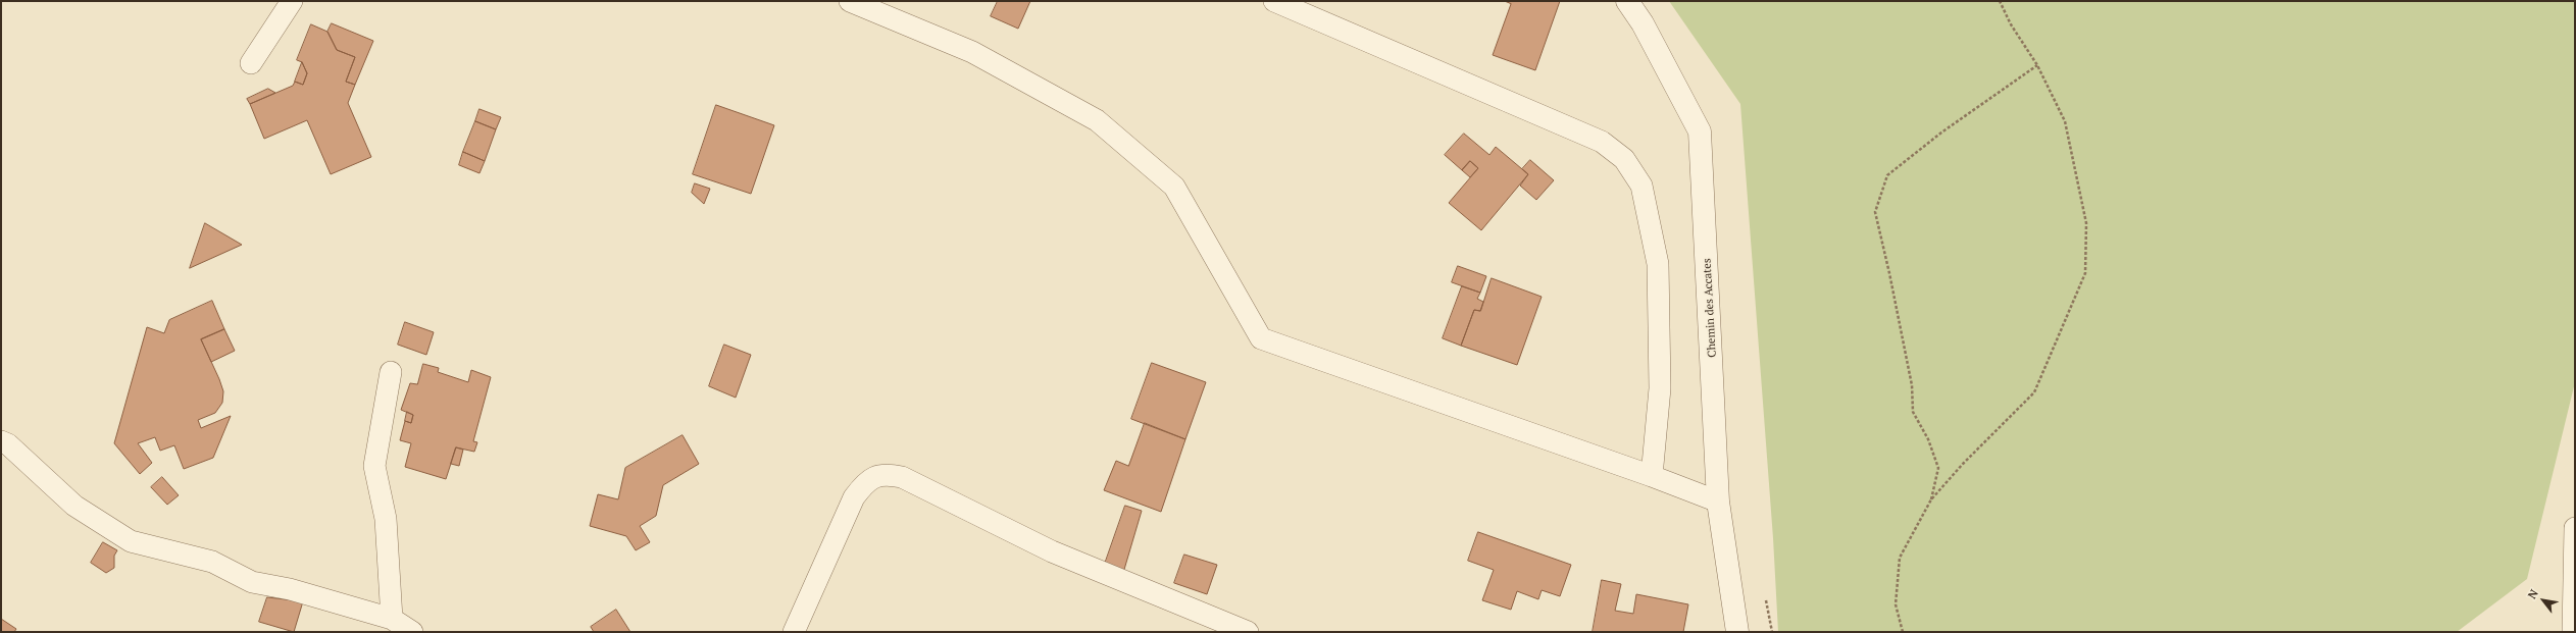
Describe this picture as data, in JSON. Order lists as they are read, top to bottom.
{
  "streets": {
    "street": ["Chemin des Accates"]
  },
  "north": "top left"
}
